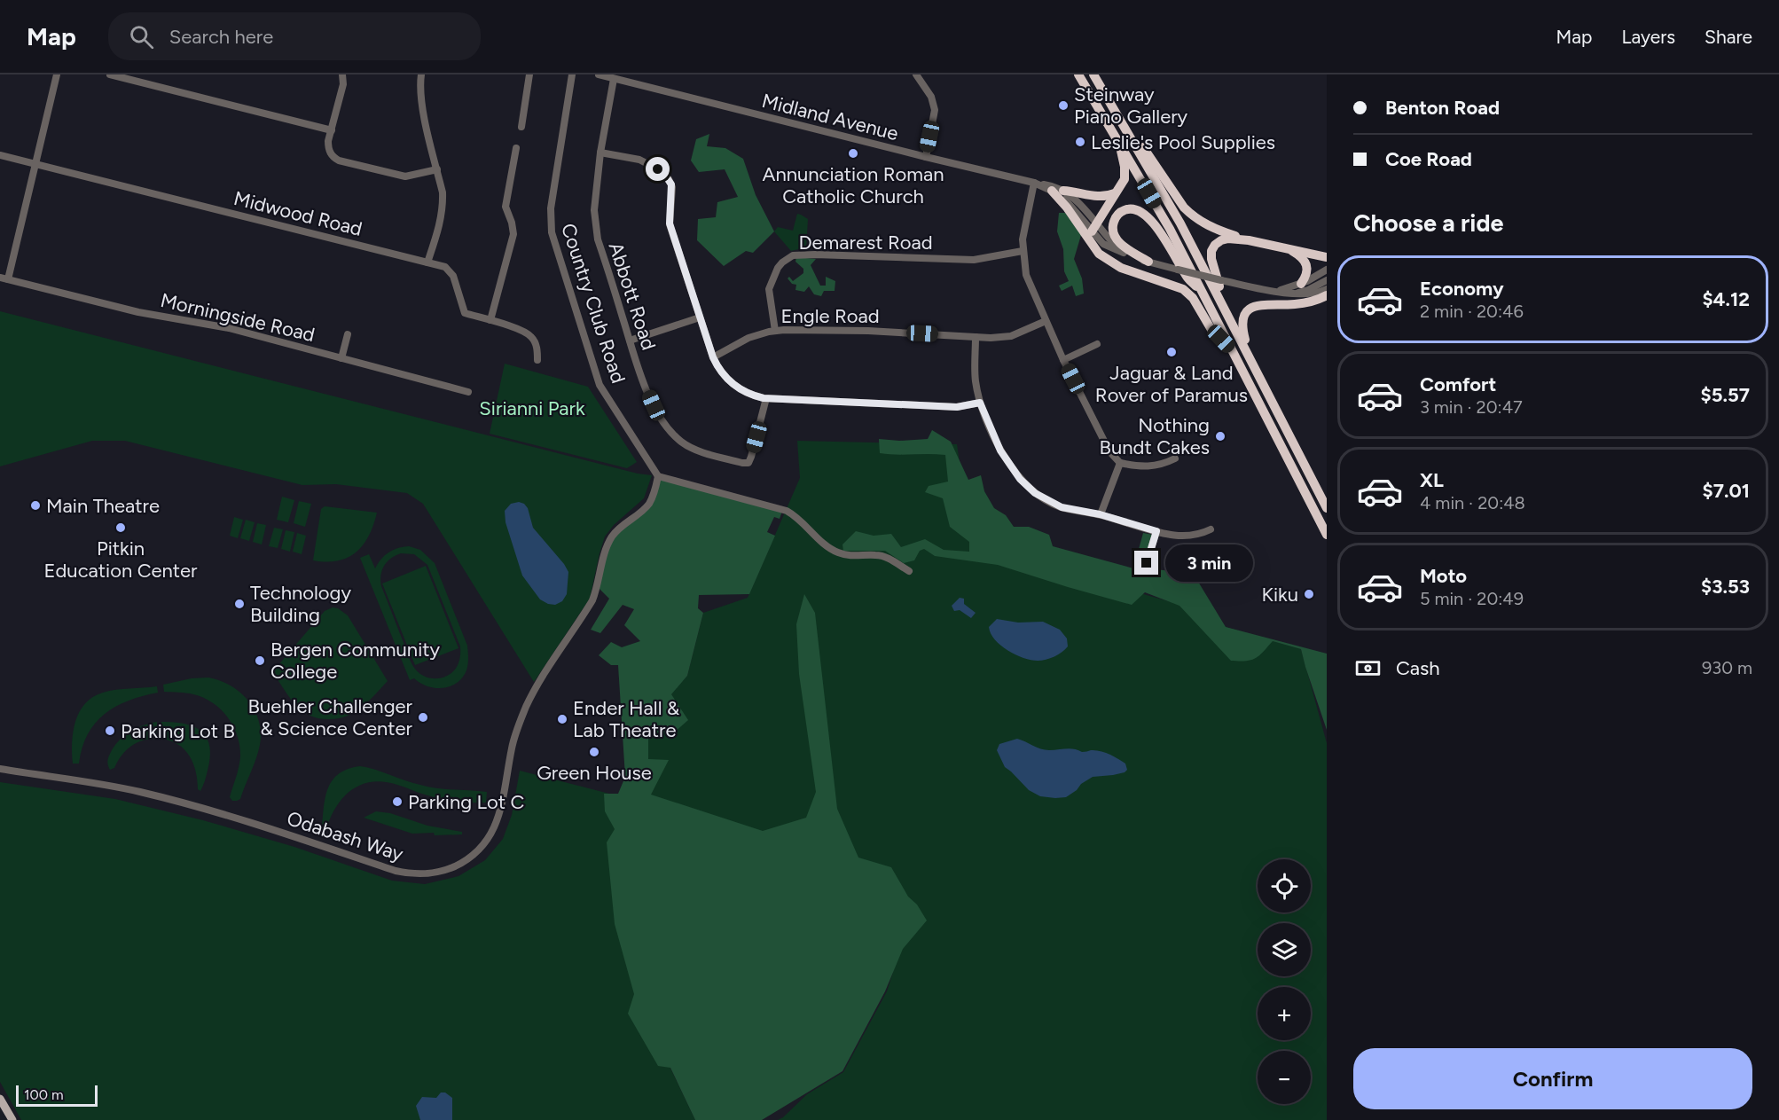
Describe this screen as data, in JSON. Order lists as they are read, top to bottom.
{
  "streets": {
    "street": [
      "Midland Avenue",
      "Midwood Road",
      "Demarest Road",
      "Abbott Road",
      "Country Club Road",
      "Engle Road",
      "Morningside Road",
      "Odabash Way"
    ]
  },
  "crossings": [
    ["Midland Avenue", "Abbott Road"],
    ["Demarest Road", "Engle Road"],
    ["Country Club Road", "Odabash Way"]
  ],
  "parks": ["Sirianni Park"],
  "places": [
    "Steinway Piano Gallery",
    "Leslie's Pool Supplies",
    "Annunciation Roman Catholic Church",
    "Jaguar & Land Rover of Paramus",
    "Nothing Bundt Cakes",
    "Main Theatre",
    "Pitkin Education Center",
    "Kiku",
    "Technology Building",
    "Bergen Community College",
    "Buehler Challenger & Science Center",
    "Ender Hall & Lab Theatre",
    "Parking Lot B",
    "Green House",
    "Parking Lot C"
  ],
  "scale_bar": "100 m",
  "page": {
    "header": "Map",
    "search": "Search here",
    "nav": ["Map", "Layers", "Share"],
    "banner": ["Benton Road", "Coe Road"],
    "heading": "Choose a ride",
    "list": [
      {
        "name": "Economy",
        "note": "2 min · 20:46",
        "value": "$4.12"
      },
      {
        "name": "Comfort",
        "note": "3 min · 20:47",
        "value": "$5.57"
      },
      {
        "name": "XL",
        "note": "4 min · 20:48",
        "value": "$7.01"
      },
      {
        "name": "Moto",
        "note": "5 min · 20:49",
        "value": "$3.53"
      }
    ],
    "bubble": "3 min",
    "pay": ["Cash", "930 m"],
    "map_buttons": ["+", "−"],
    "buttons": "Confirm",
    "scale": "100 m"
  }
}
